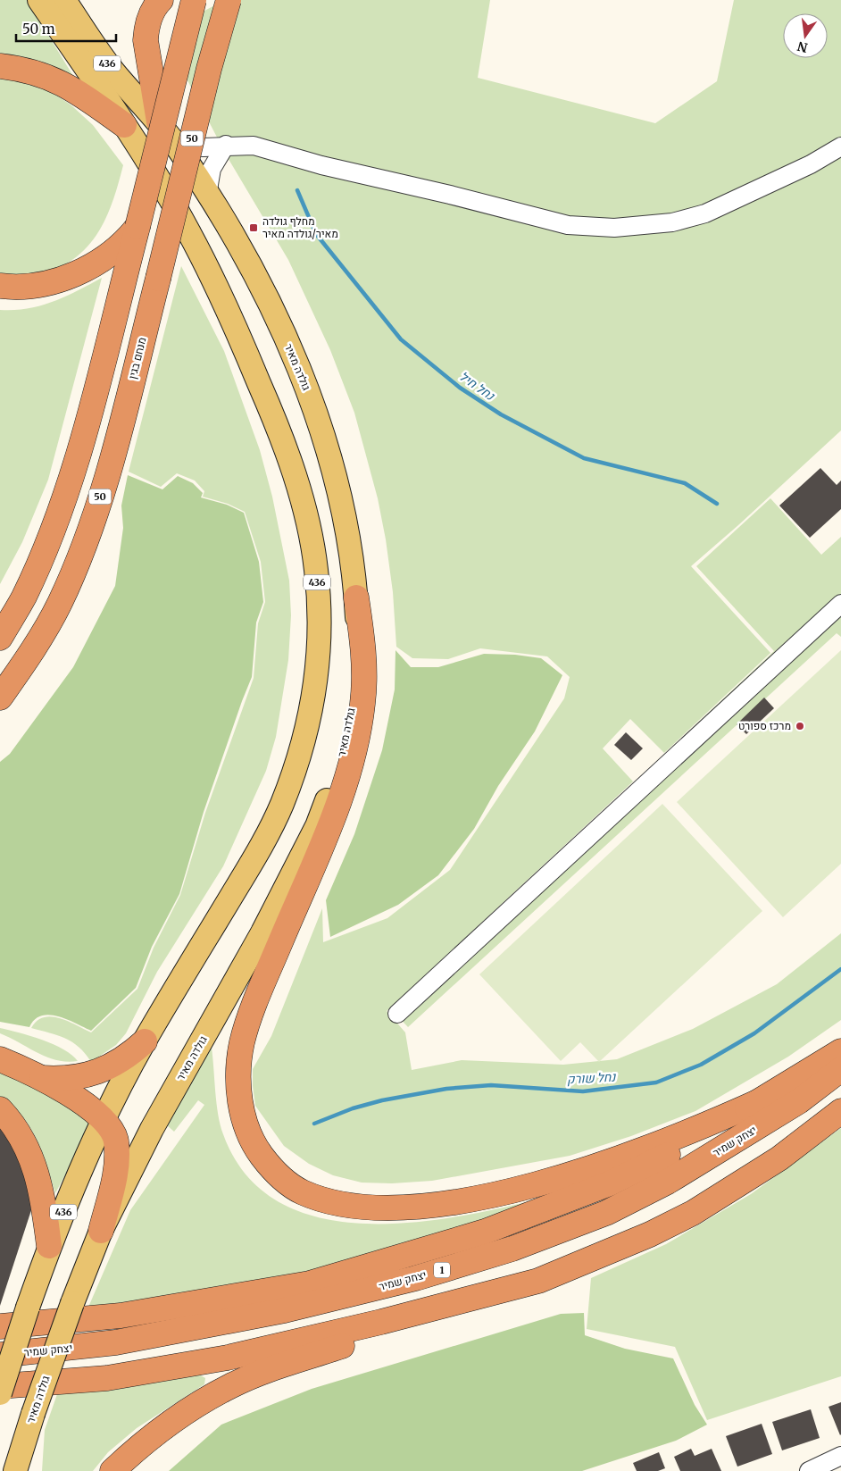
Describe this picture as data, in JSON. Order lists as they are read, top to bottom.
{
  "streets": {
    "highway": [
      "50",
      "מנחם בגין",
      "יצחק שמיר",
      "1"
    ],
    "main road": ["436", "גולדה מאיר"]
  },
  "water": ["נחל חיל", "נחל שורק"],
  "places": {
    "transit": ["מחלף גולדה מאיר/גולדה מאיר"],
    "other": ["מרכז ספורט"]
  },
  "scale_bar": "50 m",
  "north": "bottom"
}
